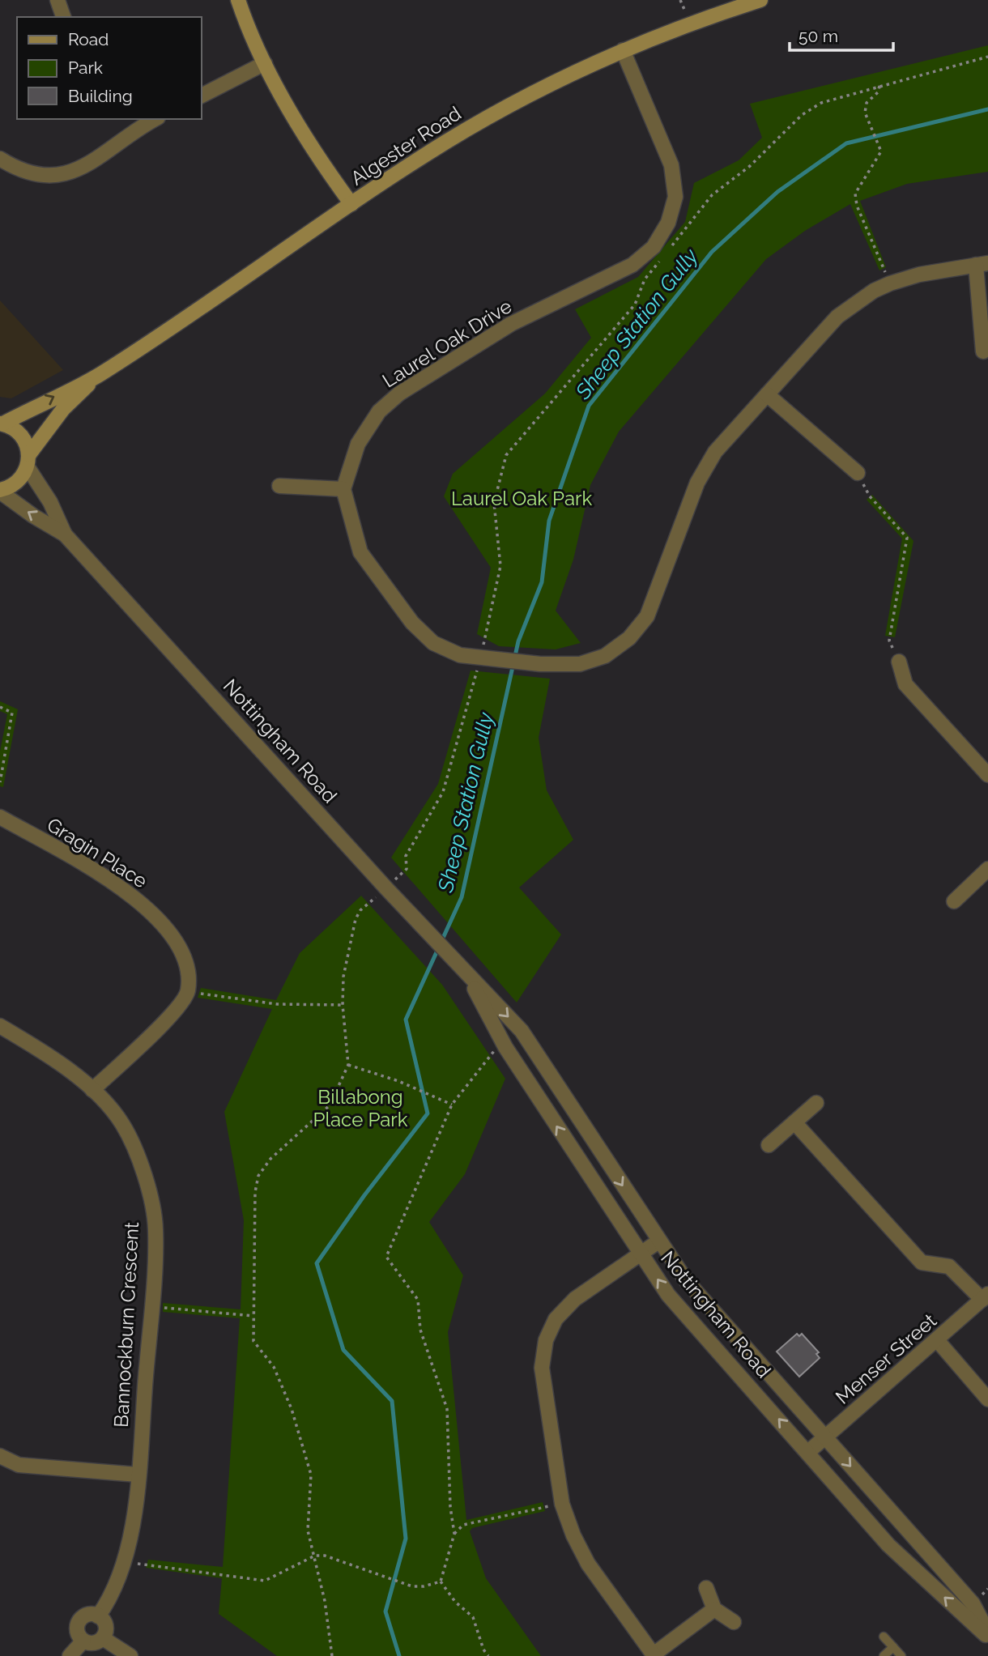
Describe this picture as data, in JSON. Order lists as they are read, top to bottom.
{
  "streets": {
    "main road": ["Algester Road"],
    "street": [
      "Laurel Oak Drive",
      "Nottingham Road",
      "Gragin Place",
      "Bannockburn Crescent",
      "Menser Street"
    ]
  },
  "crossings": [
    ["Algester Road", "Laurel Oak Drive"],
    ["Algester Road", "Nottingham Road"],
    ["Nottingham Road", "Menser Street"]
  ],
  "water": ["Sheep Station Gully"],
  "parks": ["Laurel Oak Park", "Billabong Place Park"],
  "legend": ["Road", "Park", "Building"],
  "scale_bar": "50 m"
}
